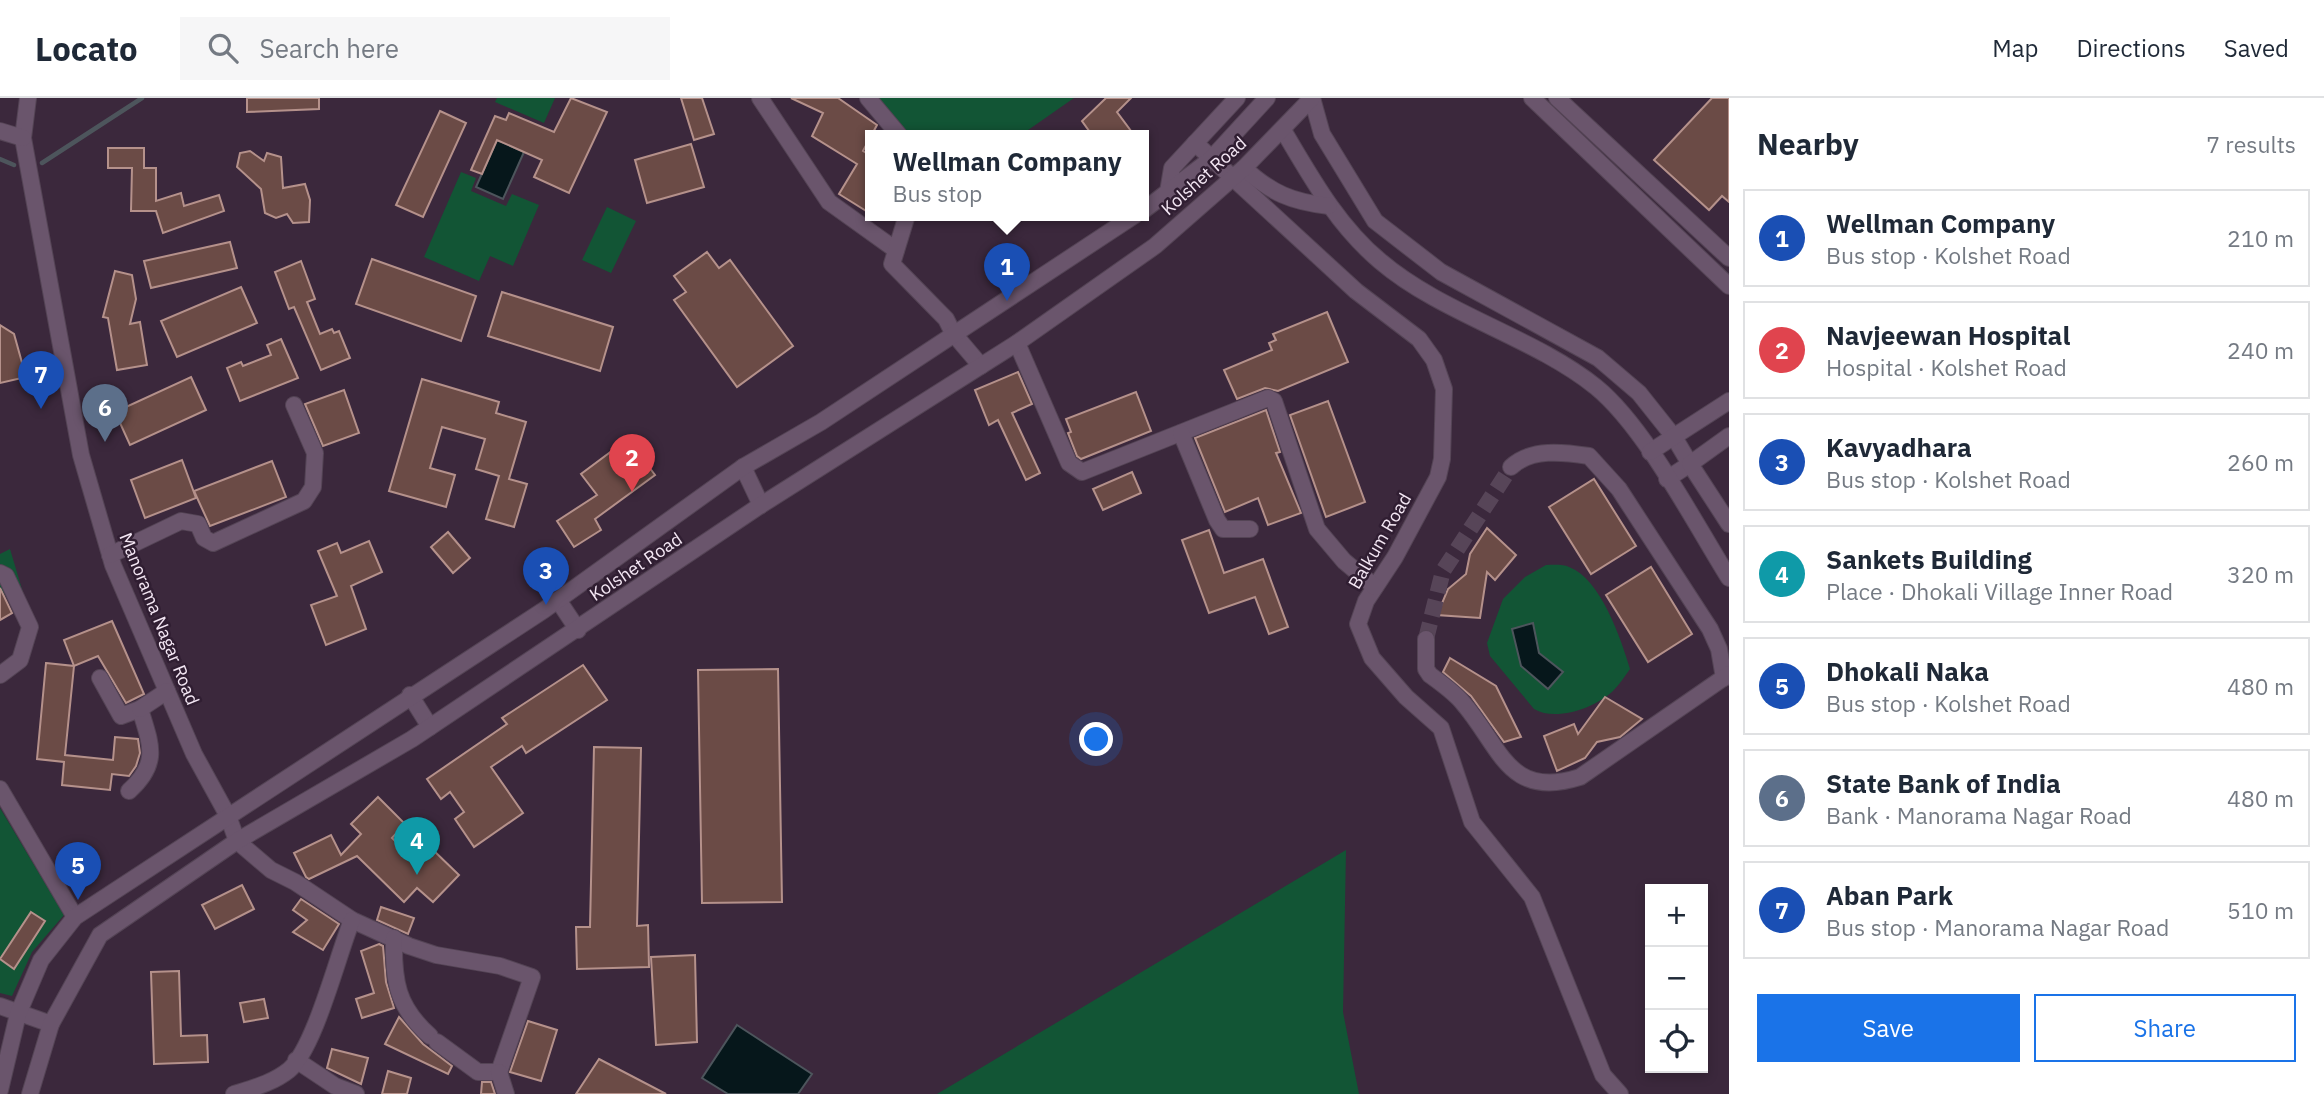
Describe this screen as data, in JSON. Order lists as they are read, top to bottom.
{
  "streets": {
    "street": ["Kolshet Road", "Balkum Road", "Manorama Nagar Road"]
  },
  "crossings": [
    ["Kolshet Road", "Balkum Road"],
    ["Kolshet Road", "Manorama Nagar Road"]
  ],
  "page": {
    "header": "Locato",
    "search": "Search here",
    "nav": ["Map", "Directions", "Saved"],
    "heading": ["Nearby", "7 results"],
    "popup": ["Wellman Company", "Bus stop"],
    "list": [
      {
        "mark": "1",
        "name": "Wellman Company",
        "note": "Bus stop · Kolshet Road",
        "value": "210 m"
      },
      {
        "mark": "2",
        "name": "Navjeewan Hospital",
        "note": "Hospital · Kolshet Road",
        "value": "240 m"
      },
      {
        "mark": "3",
        "name": "Kavyadhara",
        "note": "Bus stop · Kolshet Road",
        "value": "260 m"
      },
      {
        "mark": "4",
        "name": "Sankets Building",
        "note": "Place · Dhokali Village Inner Road",
        "value": "320 m"
      },
      {
        "mark": "5",
        "name": "Dhokali Naka",
        "note": "Bus stop · Kolshet Road",
        "value": "480 m"
      },
      {
        "mark": "6",
        "name": "State Bank of India",
        "note": "Bank · Manorama Nagar Road",
        "value": "480 m"
      },
      {
        "mark": "7",
        "name": "Aban Park",
        "note": "Bus stop · Manorama Nagar Road",
        "value": "510 m"
      }
    ],
    "pins": [
      "1",
      "7",
      "6",
      "2",
      "3",
      "4",
      "5"
    ],
    "map_buttons": ["+", "−"],
    "buttons": ["Save", "Share"]
  }
}
